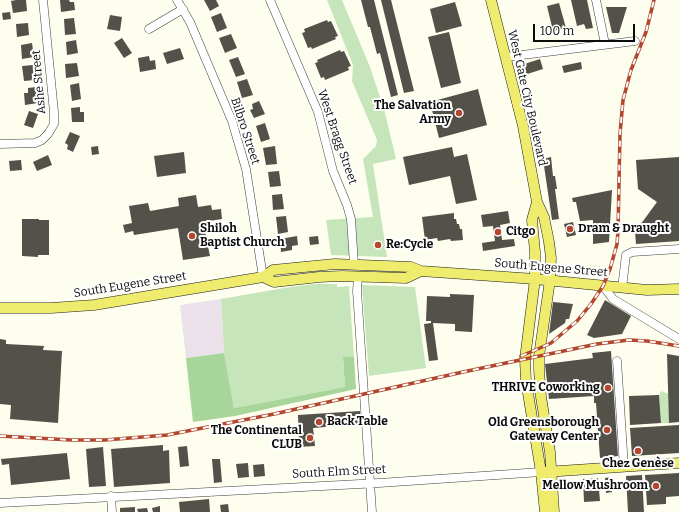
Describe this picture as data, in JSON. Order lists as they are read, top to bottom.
{
  "streets": {
    "main road": ["West Gate City Boulevard", "South Eugene Street", "South Elm Street"],
    "street": ["Ashe Street", "Bilbro Street", "West Bragg Street"]
  },
  "crossings": [
    ["West Gate City Boulevard", "South Eugene Street"],
    ["West Gate City Boulevard", "South Elm Street"],
    ["Bilbro Street", "South Eugene Street"],
    ["West Bragg Street", "South Eugene Street"]
  ],
  "places": [
    "The Salvation Army",
    "Dram & Draught",
    "Citgo",
    "Shiloh Baptist Church",
    "Re:Cycle",
    "THRIVE Coworking",
    "Back Table",
    "Old Greensborough Gateway Center",
    "The Continental CLUB",
    "Chez Genèse",
    "Mellow Mushroom"
  ],
  "scale_bar": "100 m"
}
